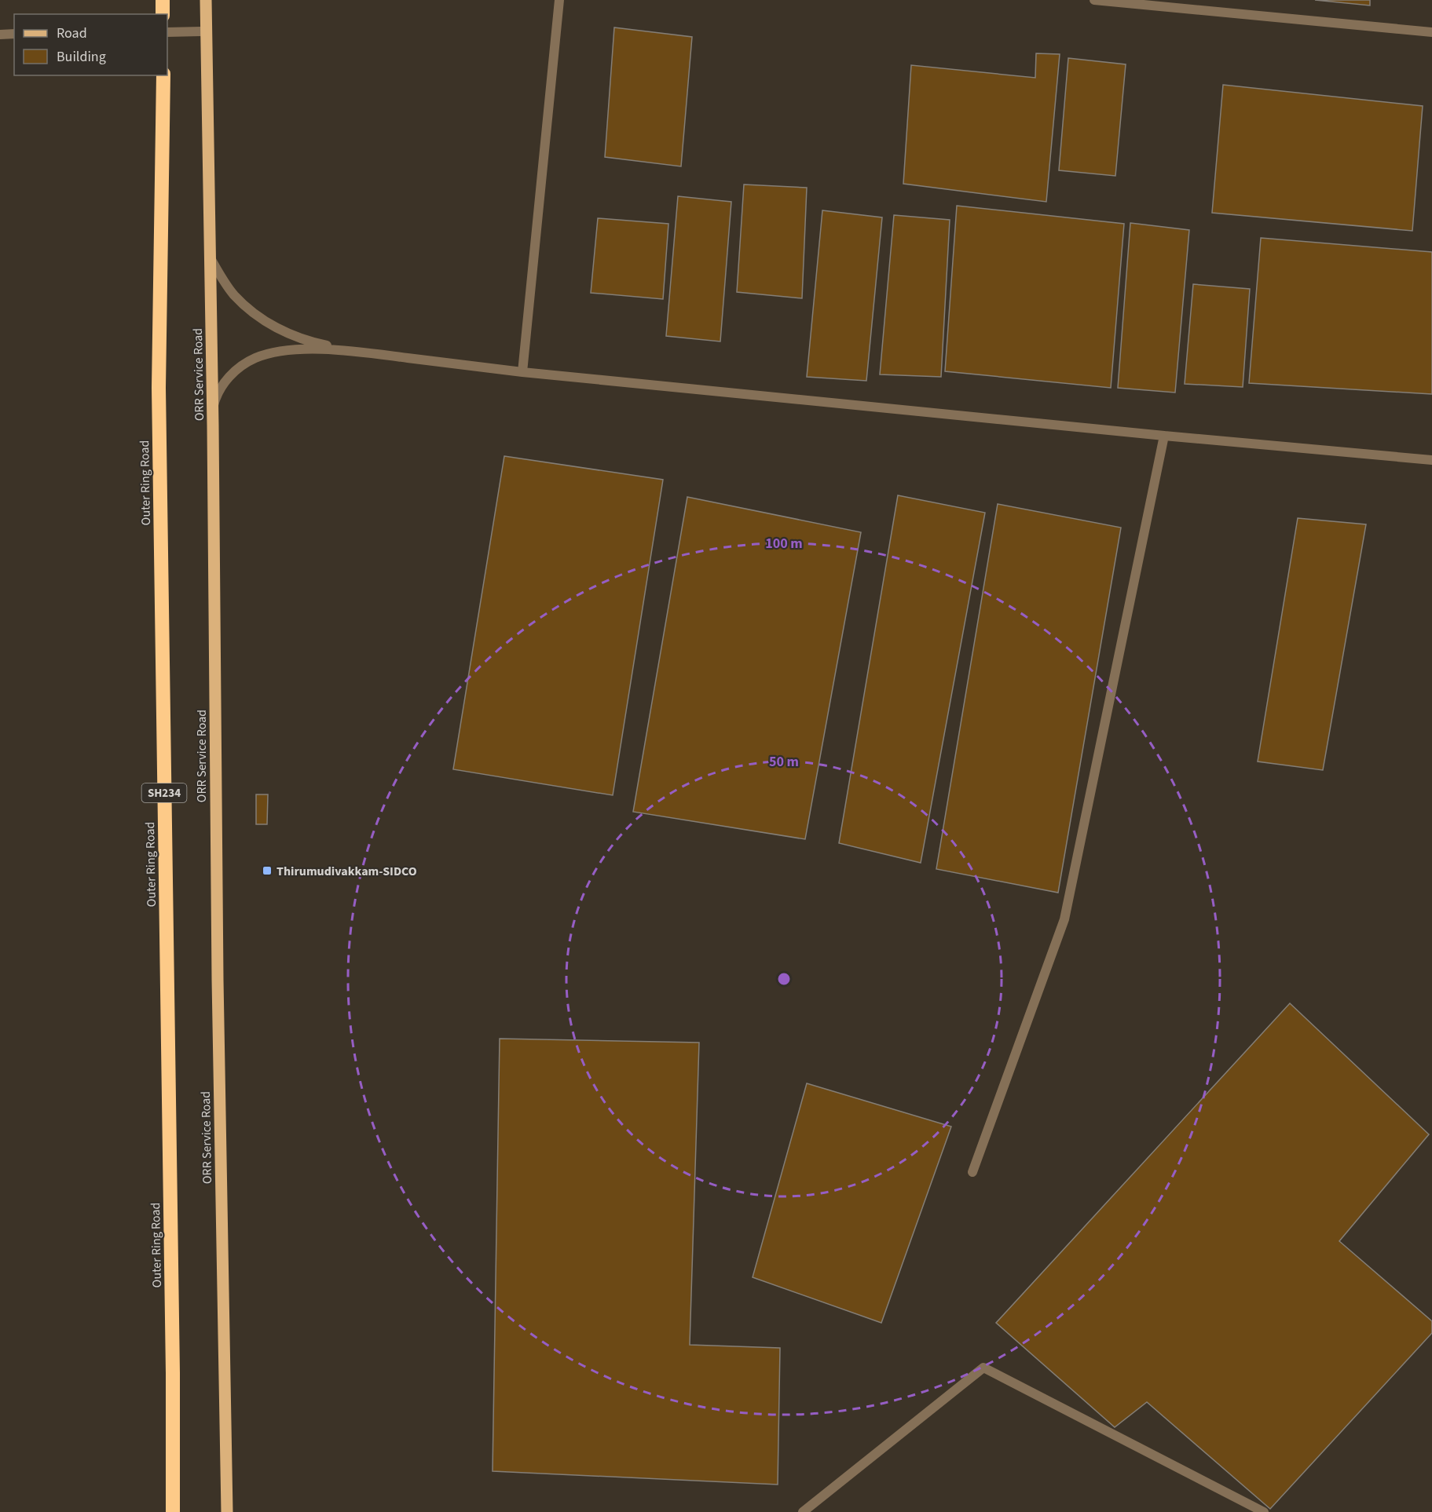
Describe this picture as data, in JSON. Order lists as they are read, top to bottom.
{
  "streets": {
    "highway": ["Outer Ring Road", "SH234"],
    "main road": ["ORR Service Road"]
  },
  "places": {
    "transit": ["Thirumudivakkam-SIDCO"]
  },
  "legend": ["Road", "Building"],
  "rings": ["100 m", "50 m"]
}
